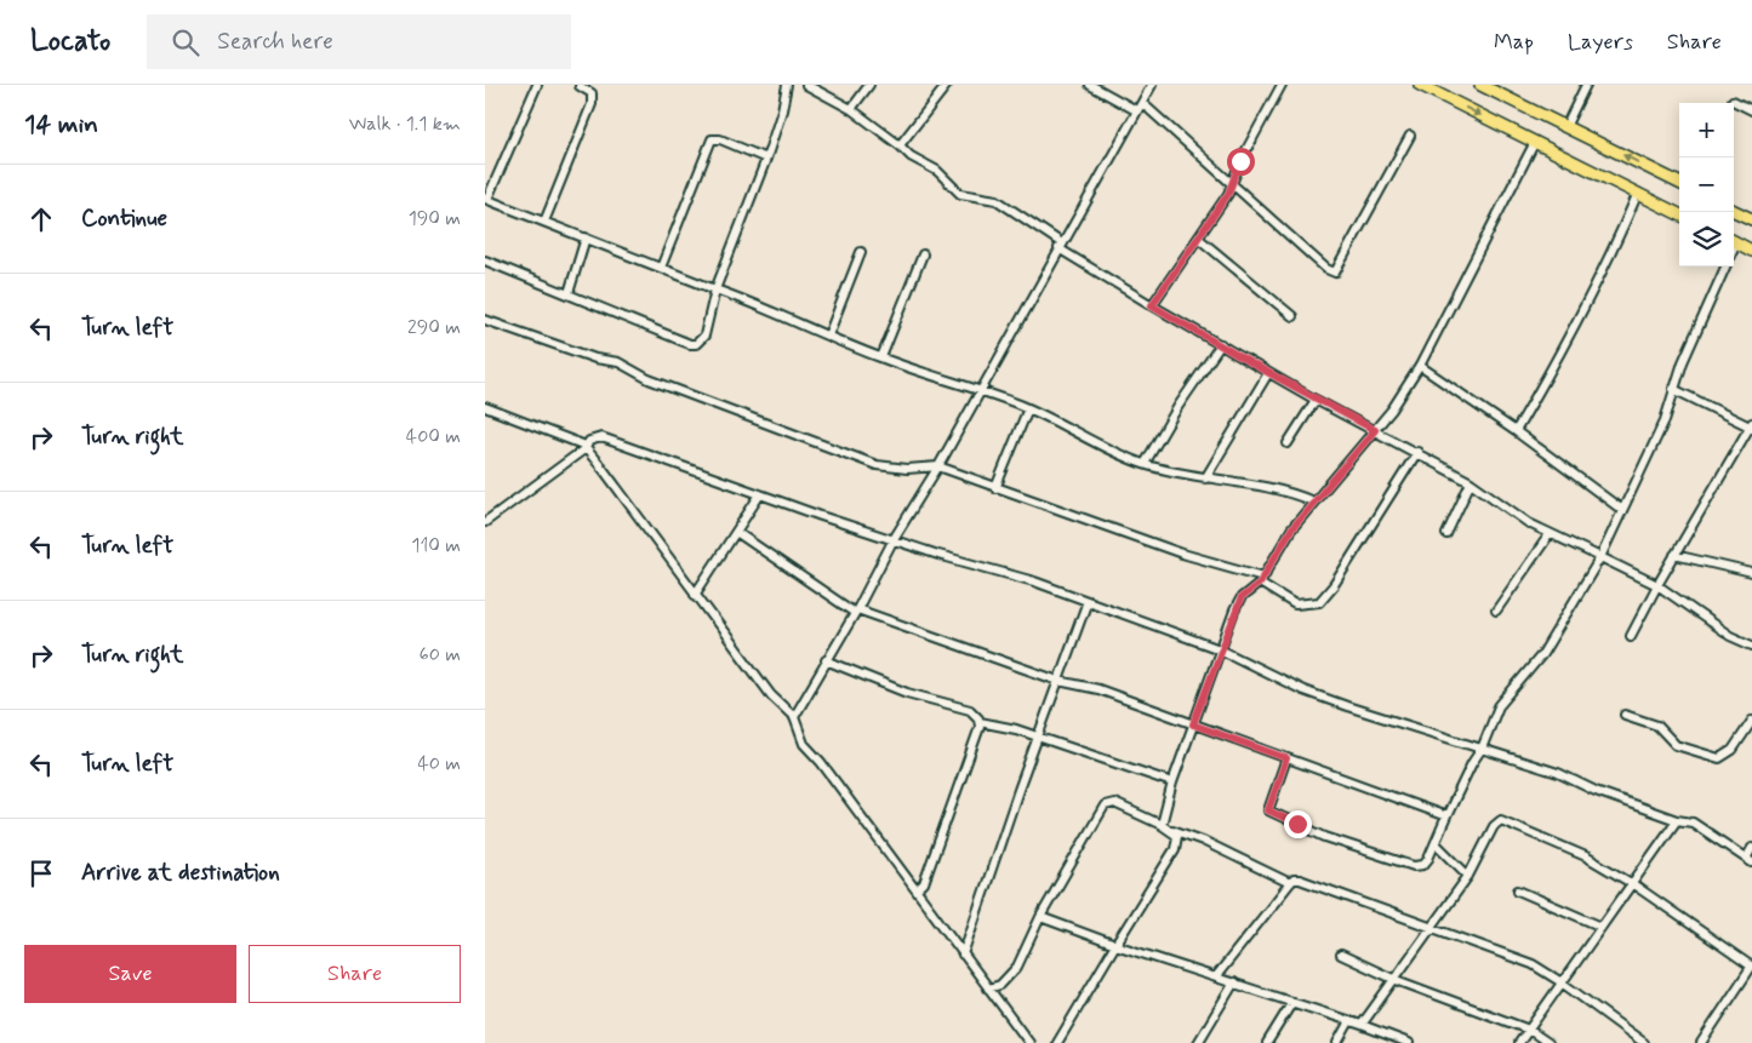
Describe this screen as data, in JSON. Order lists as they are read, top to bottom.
{
  "page": {
    "header": "Locato",
    "search": "Search here",
    "nav": ["Map", "Layers", "Share"],
    "heading": ["14 min", "Walk · 1.1 km"],
    "map_buttons": ["+", "−"],
    "list": [
      ["Continue", "190 m"],
      ["Turn left", "290 m"],
      ["Turn right", "400 m"],
      ["Turn left", "110 m"],
      ["Turn right", "60 m"],
      ["Turn left", "40 m"],
      "Arrive at destination"
    ],
    "buttons": ["Save", "Share"]
  }
}
